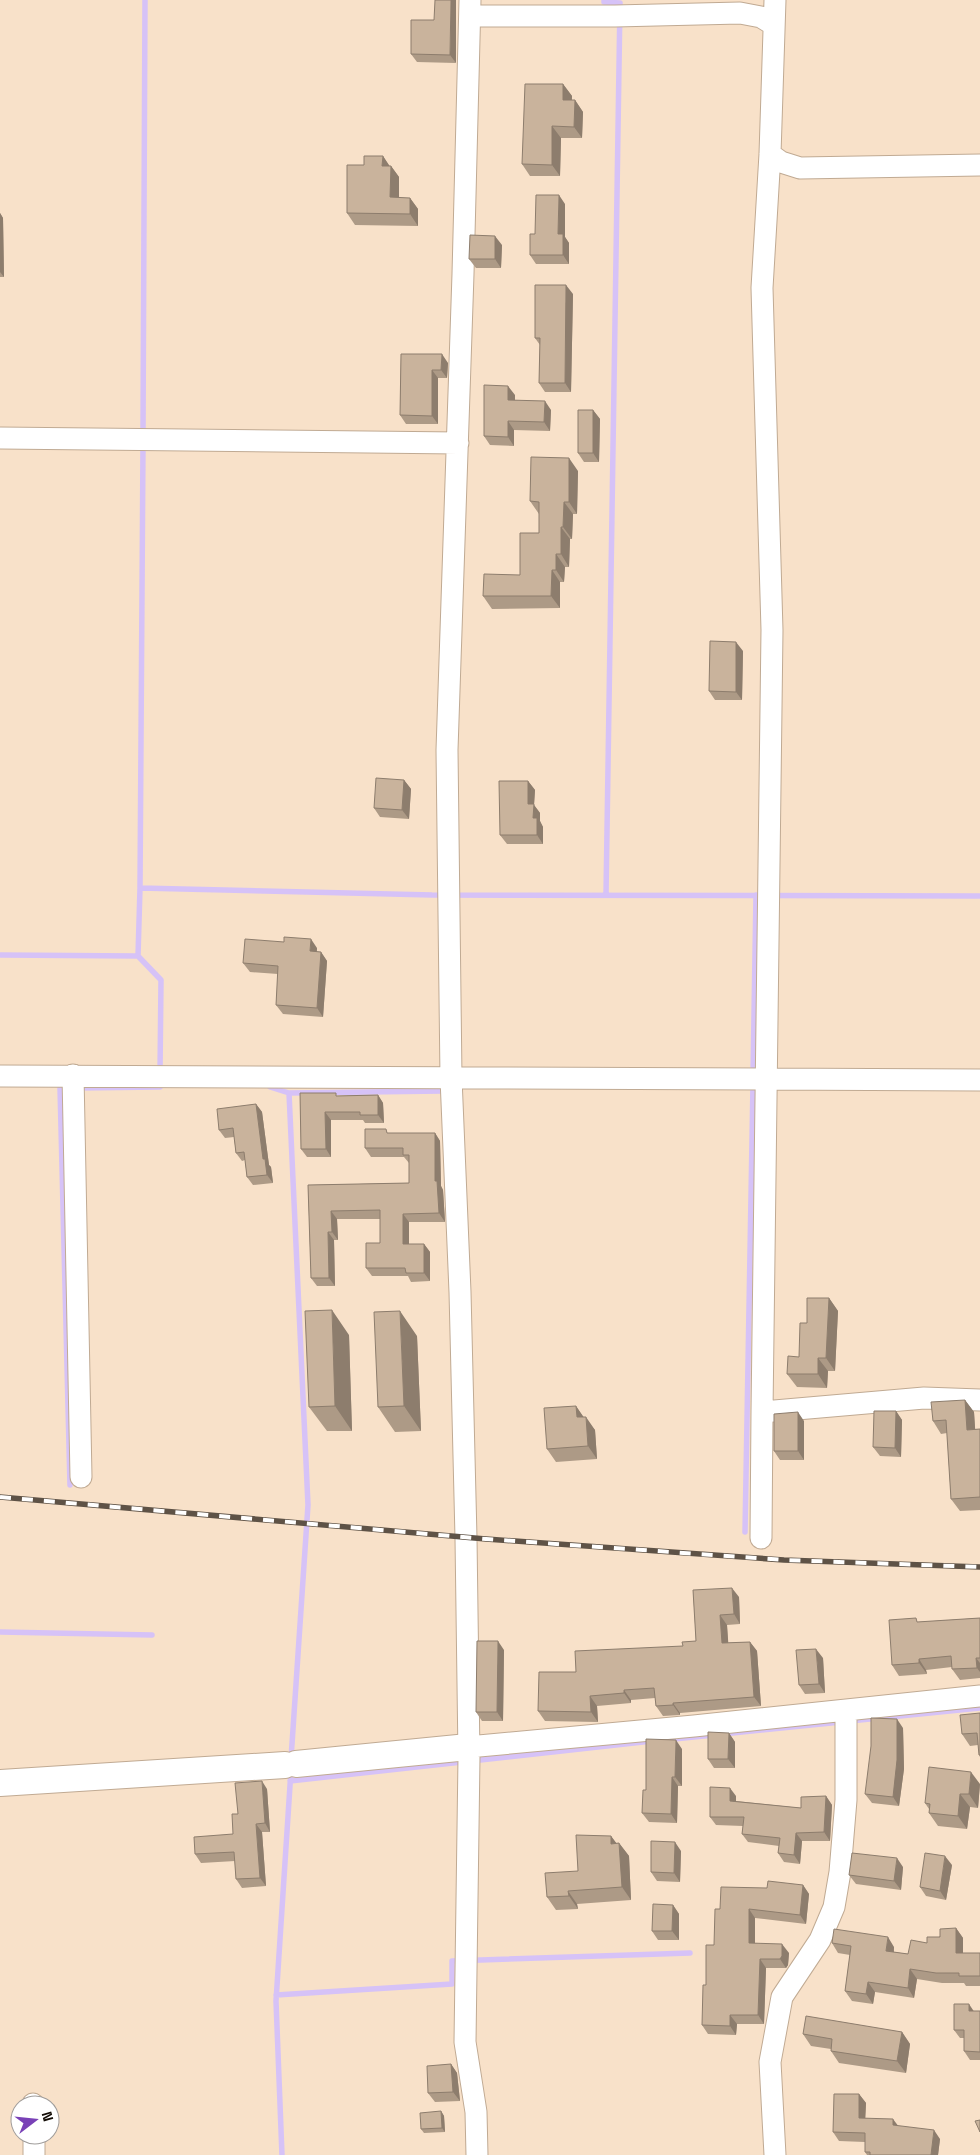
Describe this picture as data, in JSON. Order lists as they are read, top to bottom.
{
  "north": "right"
}
